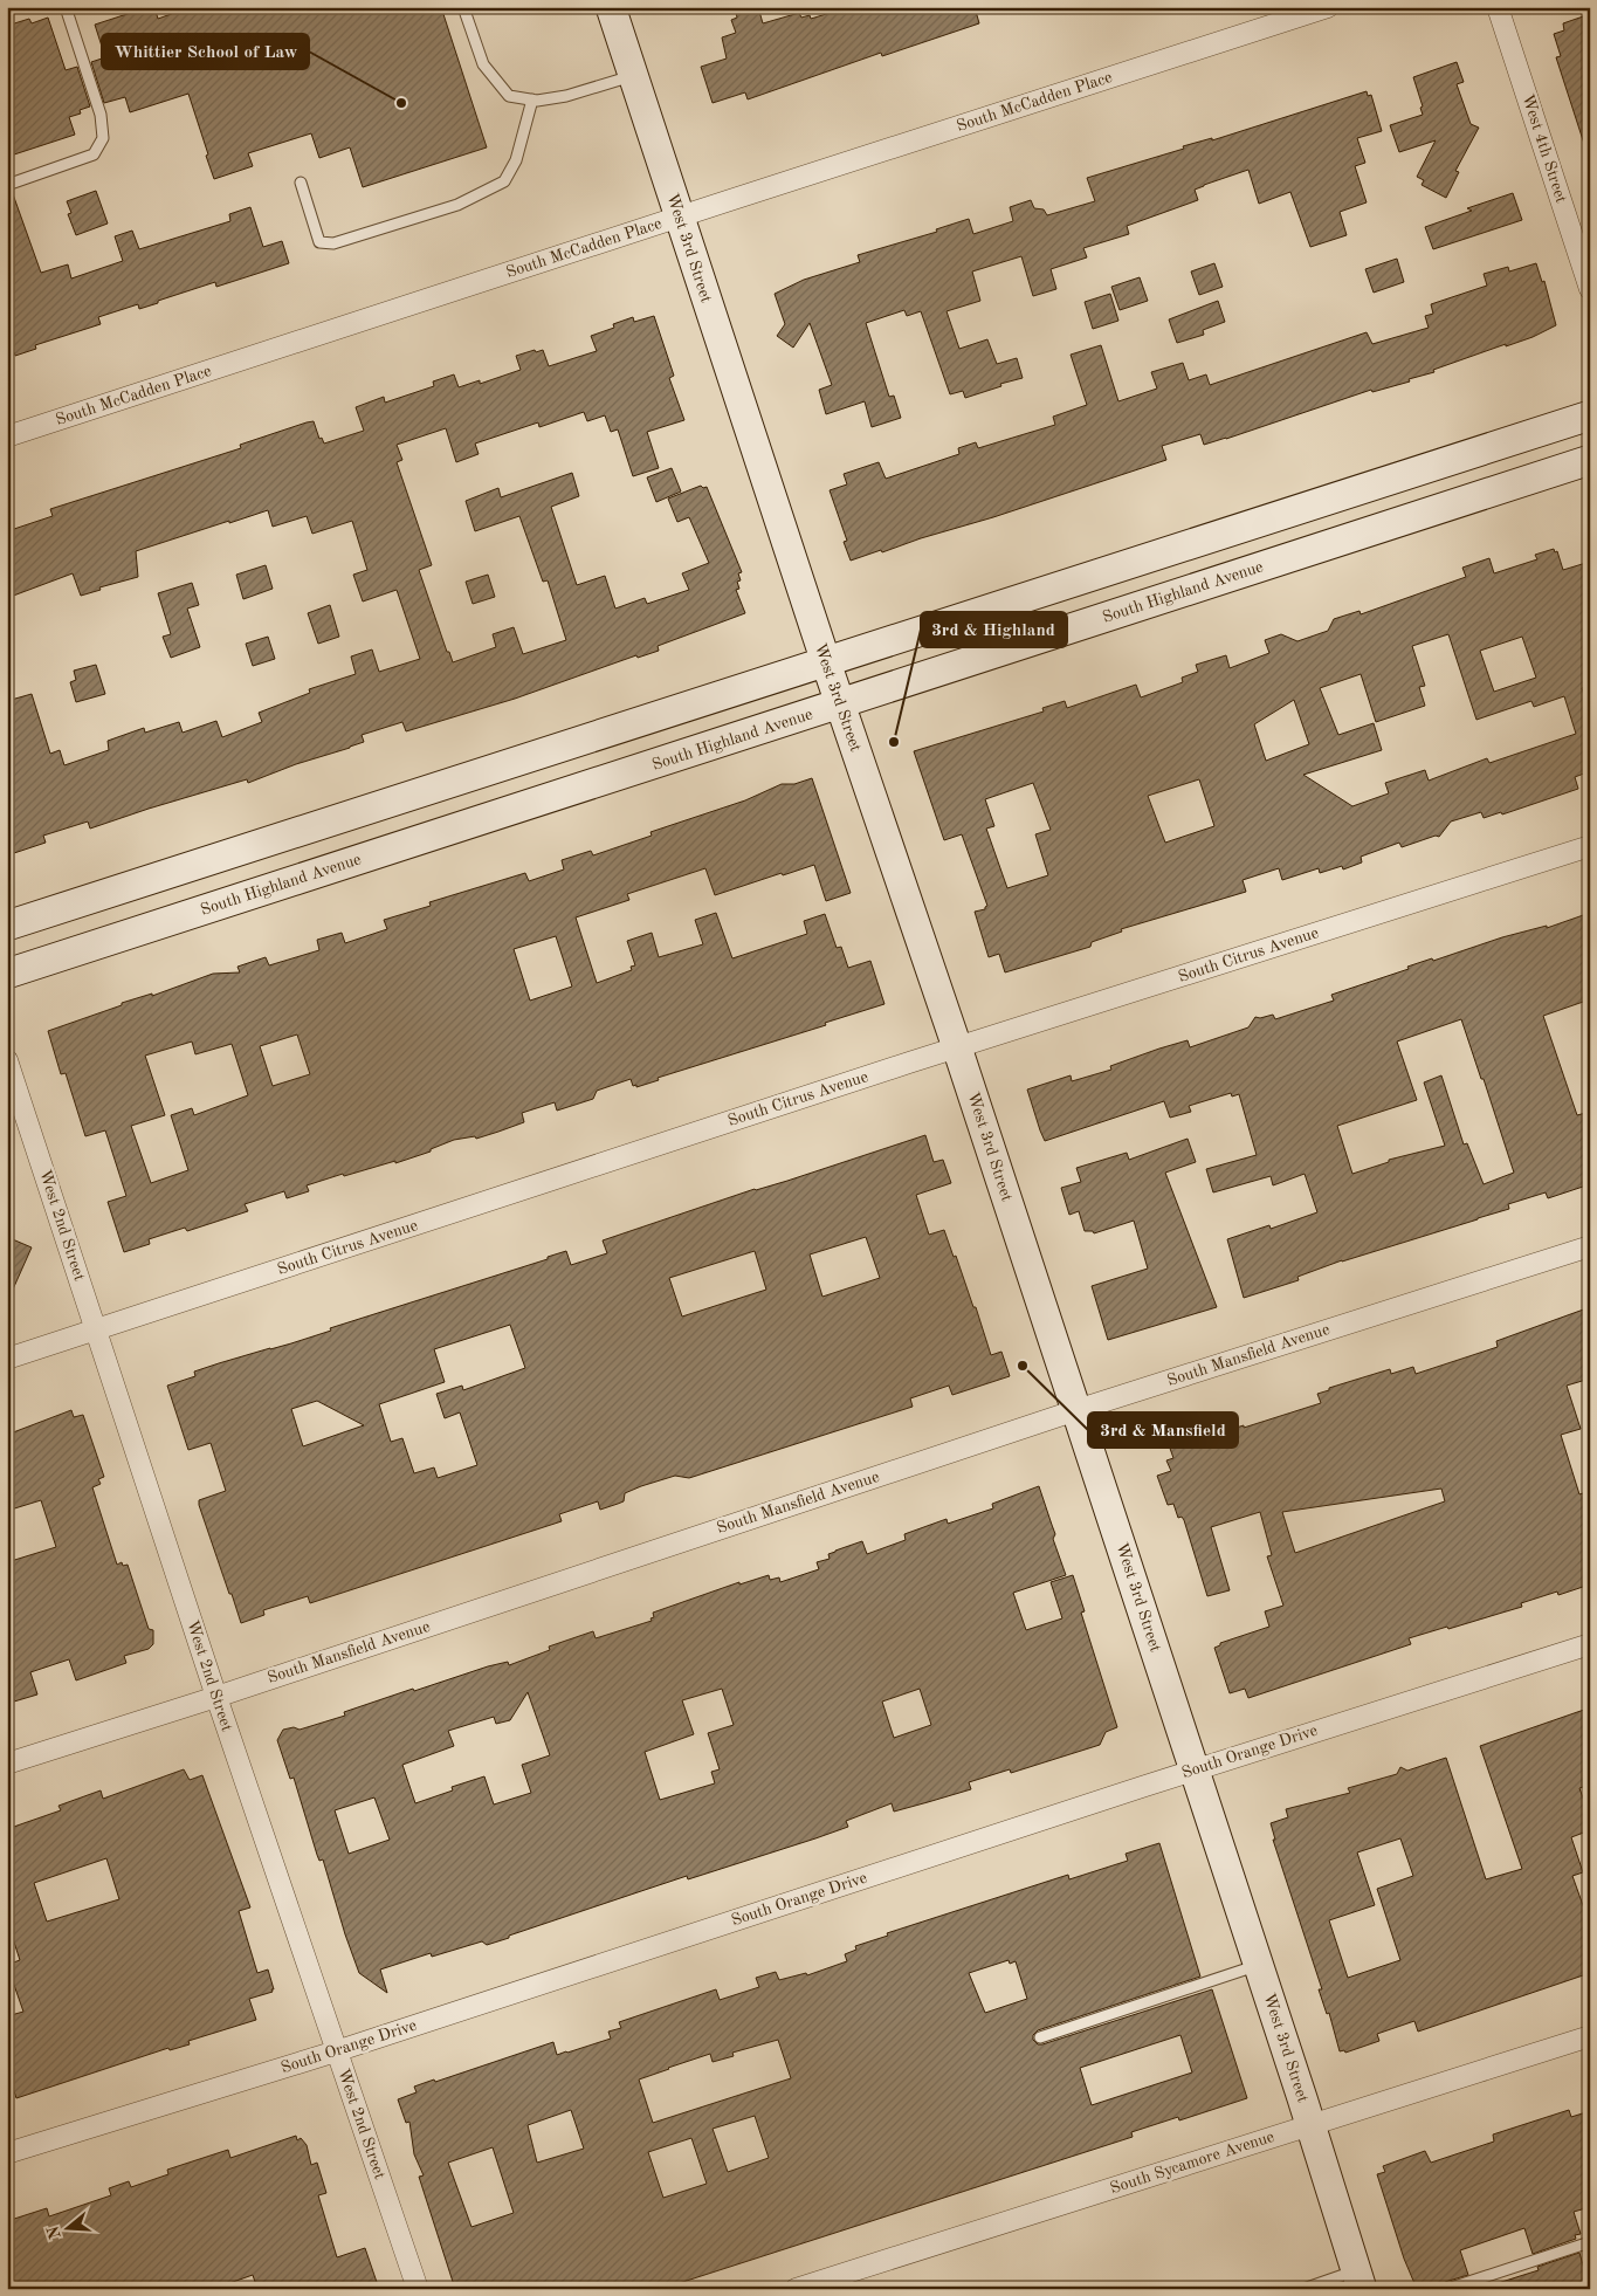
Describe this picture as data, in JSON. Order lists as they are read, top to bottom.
{
  "streets": {
    "main road": ["West 3rd Street", "South Highland Avenue"],
    "street": [
      "South McCadden Place",
      "West 4th Street",
      "South Citrus Avenue",
      "West 2nd Street",
      "South Mansfield Avenue",
      "South Orange Drive",
      "South Sycamore Avenue"
    ]
  },
  "crossings": [
    ["South McCadden Place", "West 3rd Street"],
    ["West 3rd Street", "South Highland Avenue"],
    ["West 3rd Street", "South Citrus Avenue"],
    ["West 3rd Street", "South Mansfield Avenue"],
    ["West 3rd Street", "South Orange Drive"],
    ["West 3rd Street", "South Sycamore Avenue"],
    ["South Citrus Avenue", "West 2nd Street"],
    ["West 2nd Street", "South Mansfield Avenue"],
    ["West 2nd Street", "South Orange Drive"]
  ],
  "places": ["Whittier School of Law", "3rd & Highland", "3rd & Mansfield"],
  "north": "left"
}
